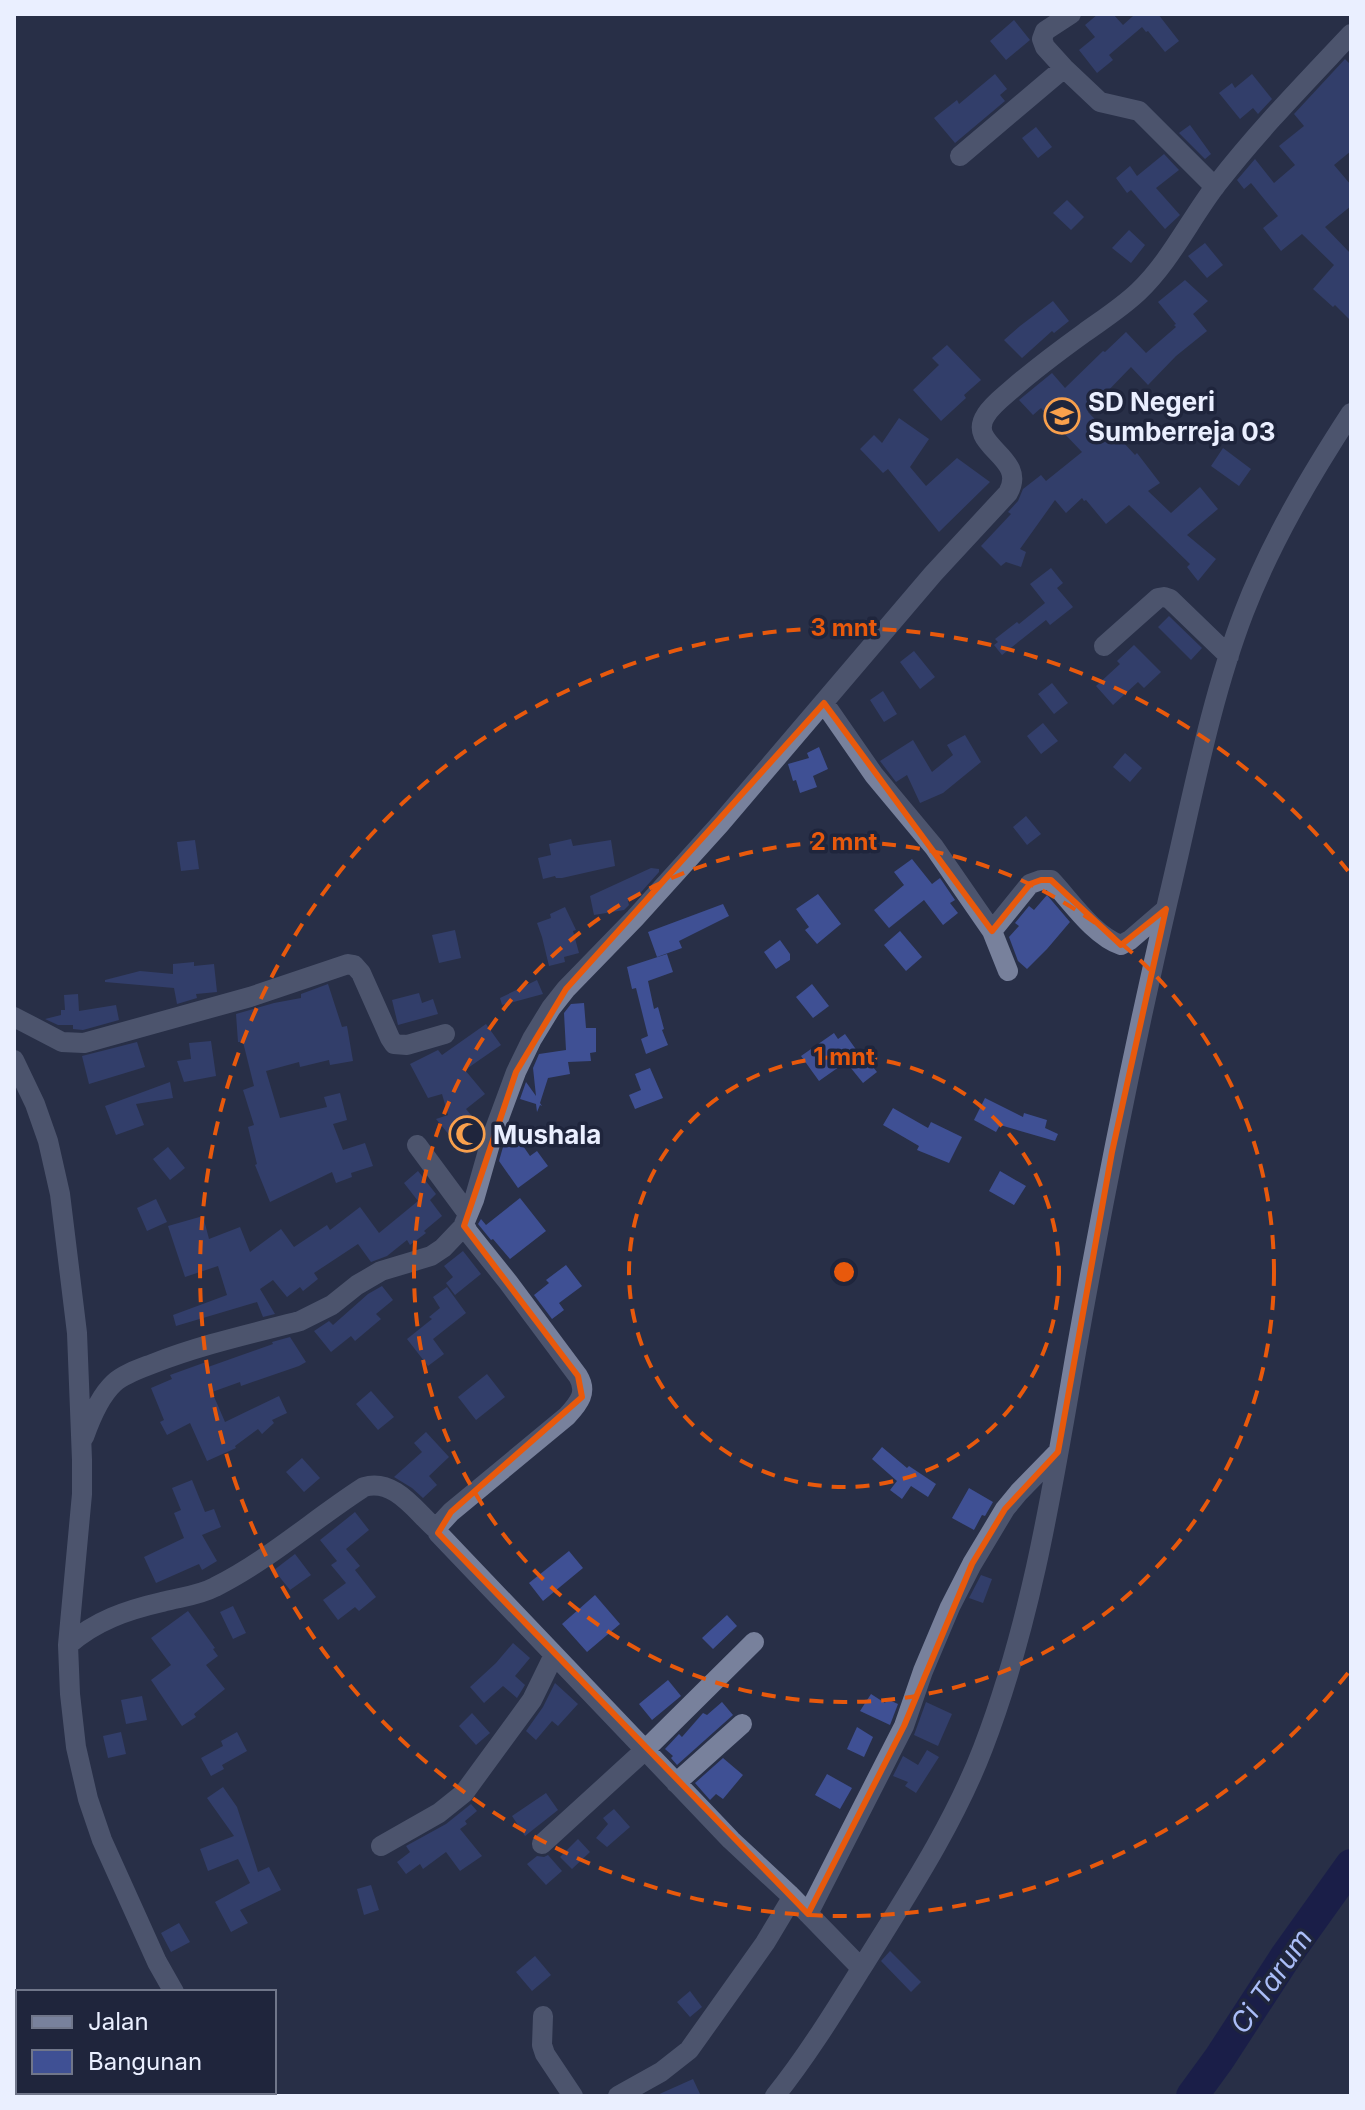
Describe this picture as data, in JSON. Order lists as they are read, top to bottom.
{
  "water": ["Ci Tarum"],
  "places": {
    "school or university": ["SD Negeri Sumberreja 03"],
    "mosque": ["Mushala"]
  },
  "legend": ["Jalan", "Bangunan"],
  "rings": ["3 mnt", "2 mnt", "1 mnt"]
}
